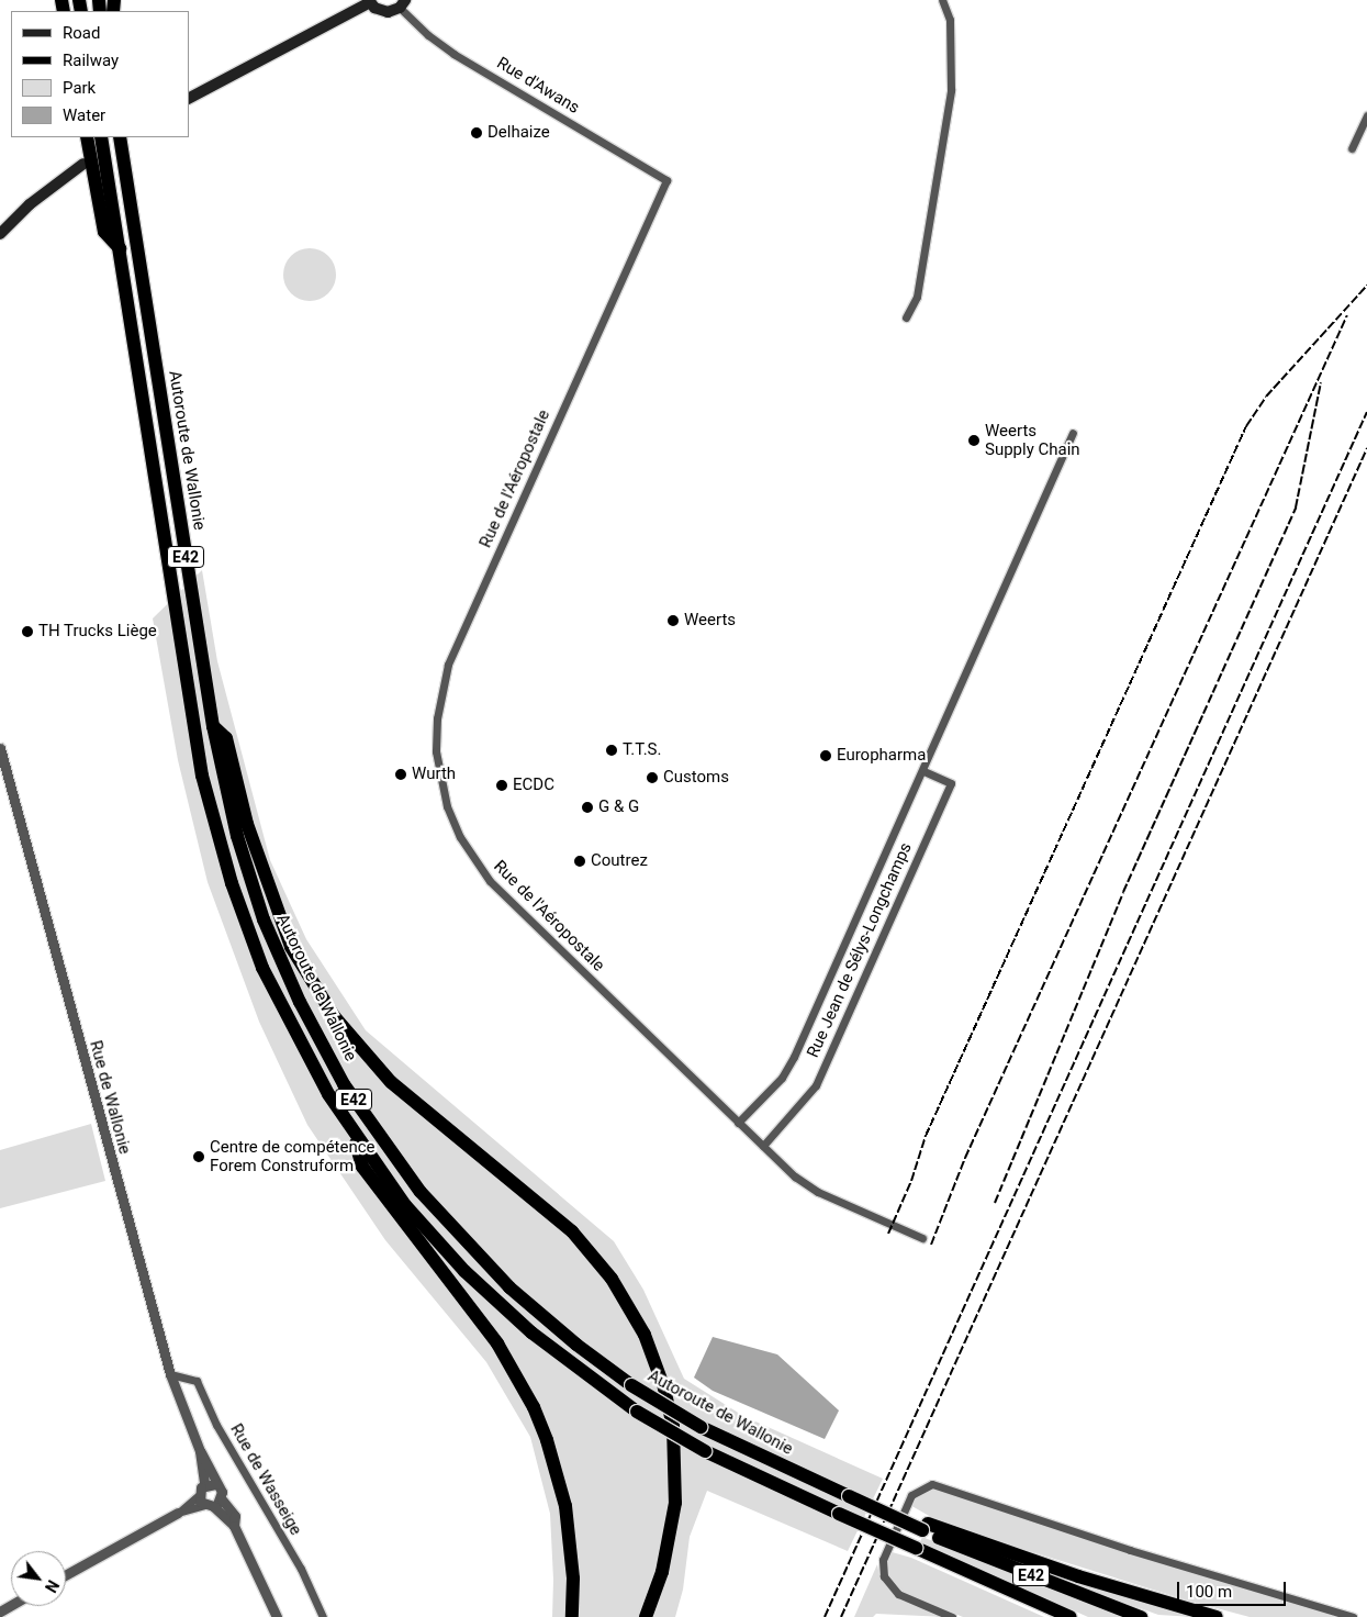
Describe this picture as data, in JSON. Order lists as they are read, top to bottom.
{
  "streets": {
    "highway": ["Autoroute de Wallonie", "E42"],
    "street": [
      "Rue d'Awans",
      "Rue de l'Aéropostale",
      "Rue Jean de Sélys-Longchamps",
      "Rue de Wallonie",
      "Rue de Wasseige"
    ]
  },
  "crossings": [
    ["Rue d'Awans", "Rue de l'Aéropostale"],
    ["Rue de l'Aéropostale", "Rue Jean de Sélys-Longchamps"],
    ["Rue de Wallonie", "Rue de Wasseige"]
  ],
  "places": [
    "Delhaize",
    "Weerts Supply Chain",
    "Weerts",
    "TH Trucks Liège",
    "T.T.S.",
    "Europharma",
    "Wurth",
    "Customs",
    "ECDC",
    "G & G",
    "Coutrez",
    "Centre de compétence Forem Construform"
  ],
  "legend": [
    "Road",
    "Railway",
    "Park",
    "Water"
  ],
  "scale_bar": "100 m",
  "north": "bottom right"
}
